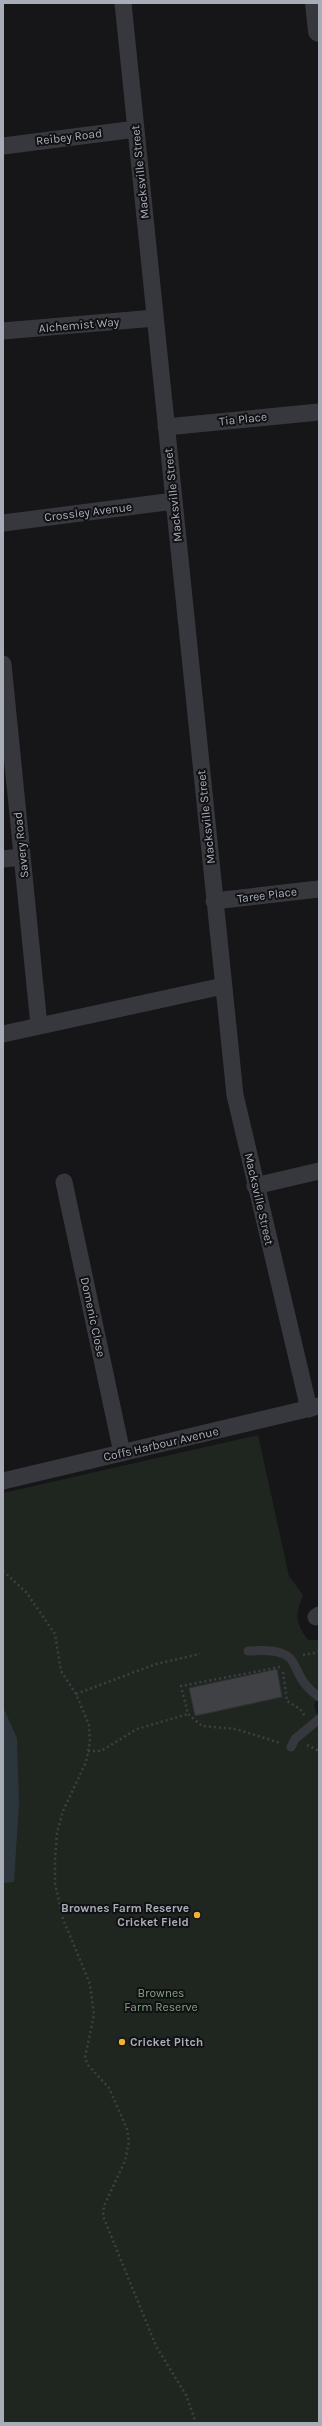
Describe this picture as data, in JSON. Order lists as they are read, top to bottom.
{
  "streets": {
    "street": [
      "Reibey Road",
      "Macksville Street",
      "Alchemist Way",
      "Tia Place",
      "Crossley Avenue",
      "Savery Road",
      "Taree Place",
      "Domenic Close",
      "Coffs Harbour Avenue"
    ]
  },
  "crossings": [
    ["Reibey Road", "Macksville Street"],
    ["Macksville Street", "Alchemist Way"],
    ["Macksville Street", "Tia Place"],
    ["Macksville Street", "Crossley Avenue"],
    ["Macksville Street", "Taree Place"],
    ["Macksville Street", "Coffs Harbour Avenue"],
    ["Domenic Close", "Coffs Harbour Avenue"]
  ],
  "parks": ["Brownes Farm Reserve"],
  "places": ["Brownes Farm Reserve Cricket Field", "Cricket Pitch"]
}
